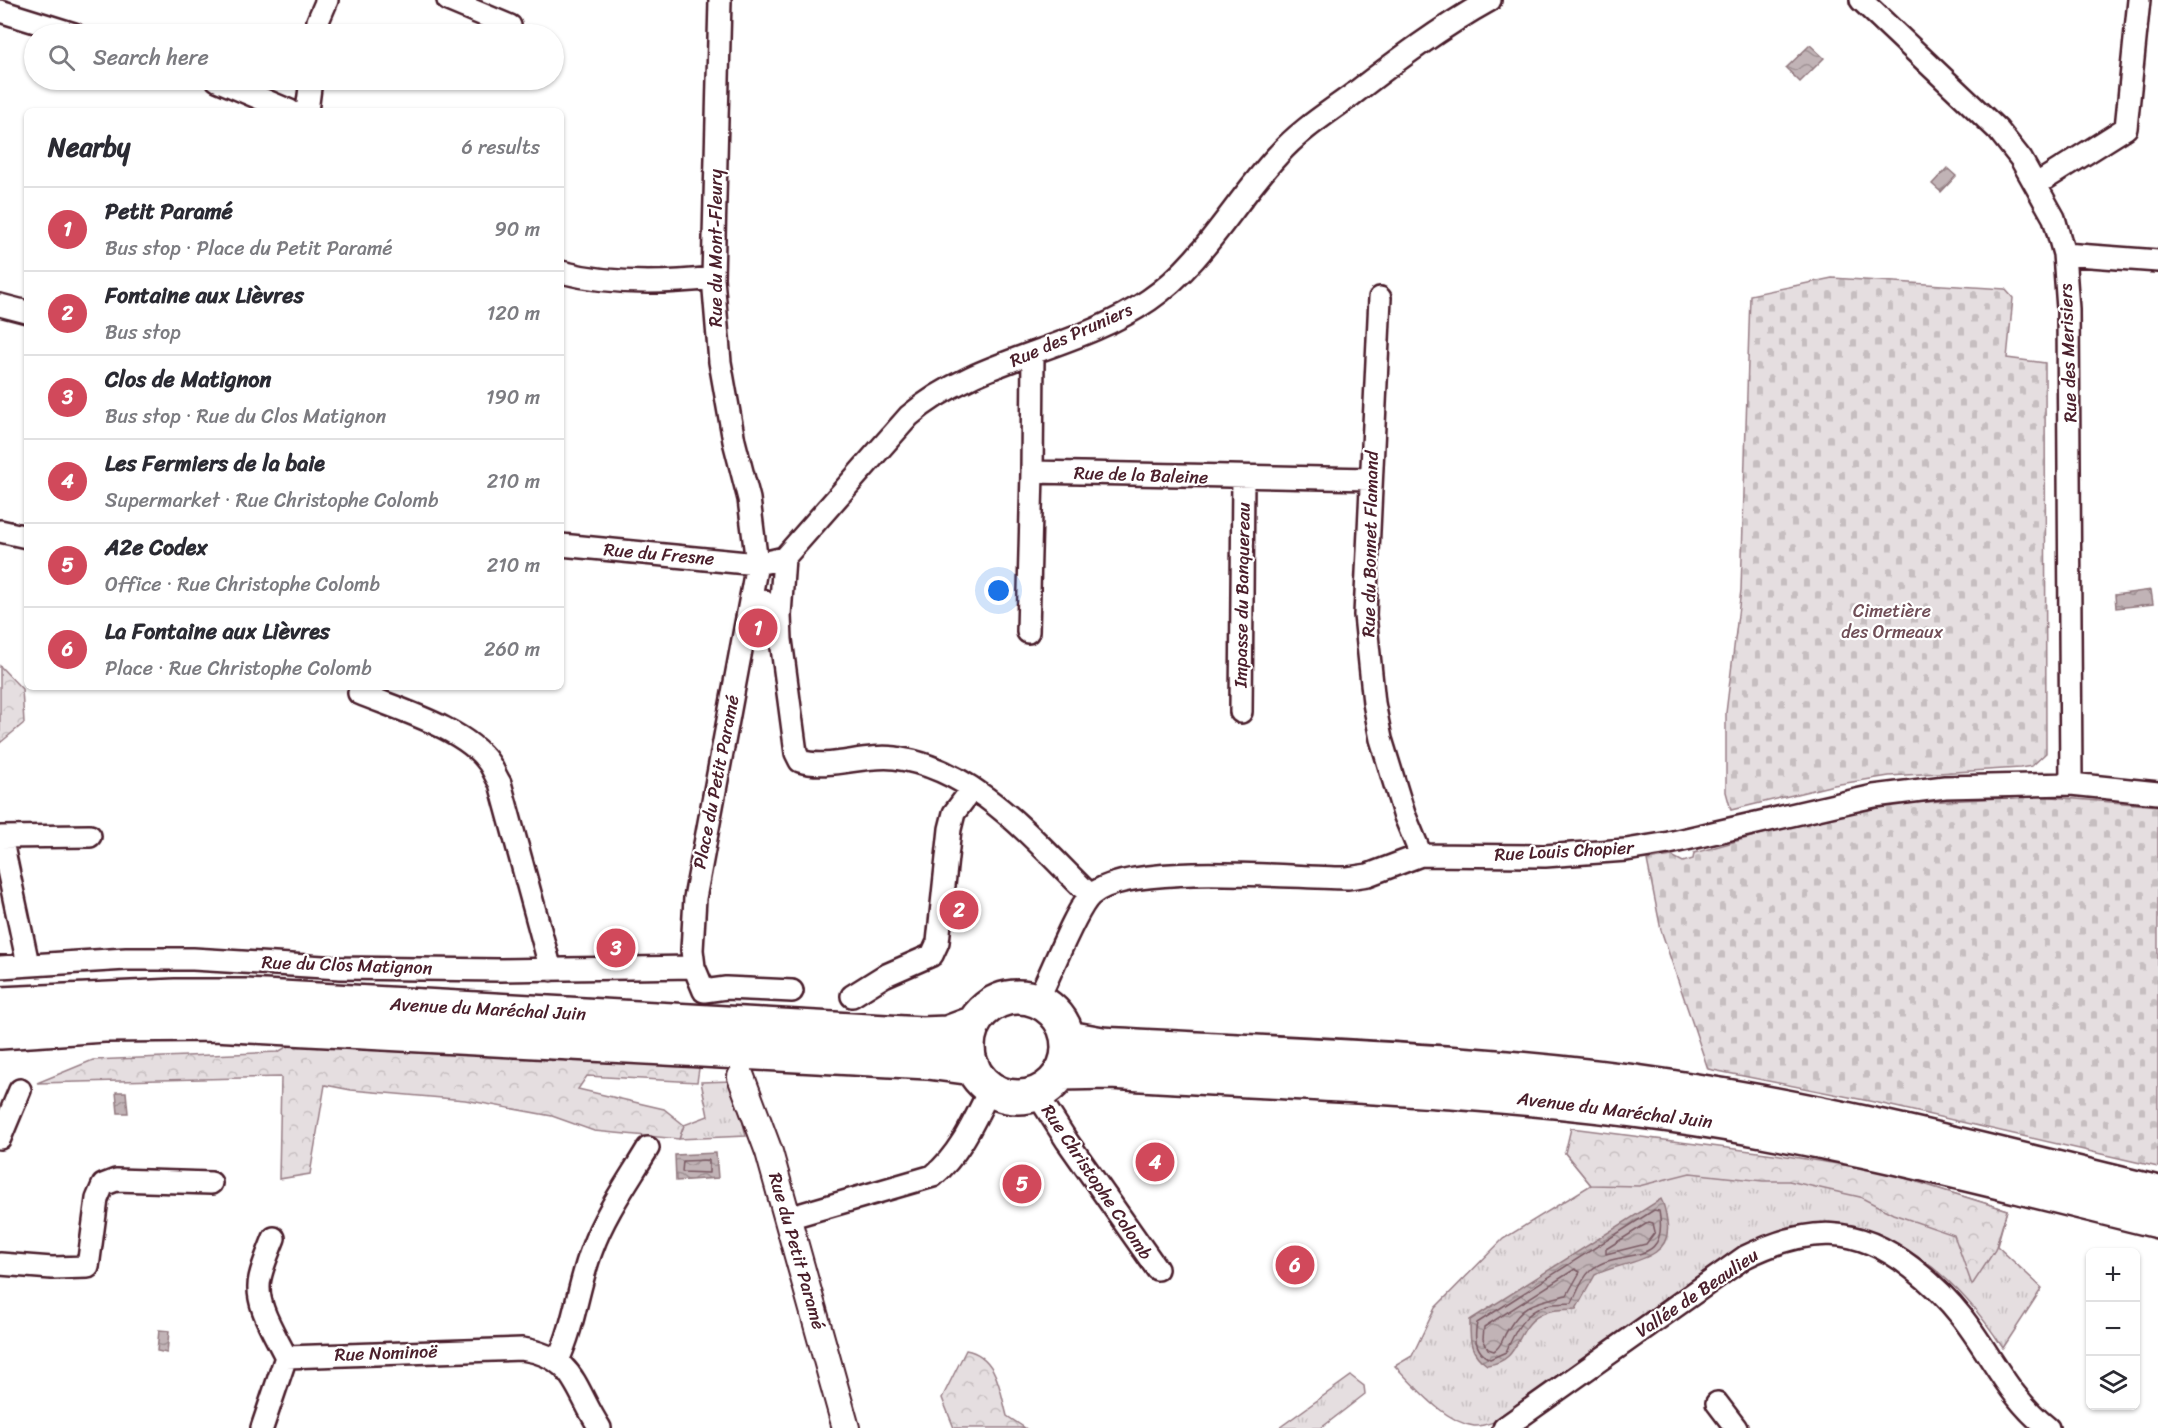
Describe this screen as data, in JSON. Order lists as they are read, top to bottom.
{
  "streets": {
    "main road": ["Avenue du Maréchal Juin"],
    "street": [
      "Rue du Mont-Fleury",
      "Rue des Pruniers",
      "Rue des Merisiers",
      "Rue de la Baleine",
      "Rue du Bonnet Flamand",
      "Rue du Fresne",
      "Impasse du Banquereau",
      "Place du Petit Paramé",
      "Rue Louis Chopier",
      "Rue du Clos Matignon",
      "Rue Christophe Colomb",
      "Rue du Petit Paramé",
      "Vallée de Beaulieu",
      "Rue Nominoë"
    ]
  },
  "crossings": [
    ["Rue du Mont-Fleury", "Rue du Fresne"],
    ["Rue du Mont-Fleury", "Place du Petit Paramé"],
    ["Rue des Merisiers", "Rue Louis Chopier"],
    ["Rue de la Baleine", "Rue du Bonnet Flamand"],
    ["Rue de la Baleine", "Impasse du Banquereau"],
    ["Rue du Bonnet Flamand", "Rue Louis Chopier"],
    ["Rue du Fresne", "Place du Petit Paramé"],
    ["Place du Petit Paramé", "Rue du Clos Matignon"],
    ["Avenue du Maréchal Juin", "Rue Christophe Colomb"]
  ],
  "parks": ["Cimetière des Ormeaux"],
  "page": {
    "search": "Search here",
    "heading": ["Nearby", "6 results"],
    "list": [
      {
        "mark": "1",
        "name": "Petit Paramé",
        "note": "Bus stop · Place du Petit Paramé",
        "value": "90 m"
      },
      {
        "mark": "2",
        "name": "Fontaine aux Lièvres",
        "note": "Bus stop",
        "value": "120 m"
      },
      {
        "mark": "3",
        "name": "Clos de Matignon",
        "note": "Bus stop · Rue du Clos Matignon",
        "value": "190 m"
      },
      {
        "mark": "4",
        "name": "Les Fermiers de la baie",
        "note": "Supermarket · Rue Christophe Colomb",
        "value": "210 m"
      },
      {
        "mark": "5",
        "name": "A2e Codex",
        "note": "Office · Rue Christophe Colomb",
        "value": "210 m"
      },
      {
        "mark": "6",
        "name": "La Fontaine aux Lièvres",
        "note": "Place · Rue Christophe Colomb",
        "value": "260 m"
      }
    ],
    "pins": [
      "1",
      "2",
      "3",
      "4",
      "5",
      "6"
    ],
    "map_buttons": ["+", "−"]
  }
}
